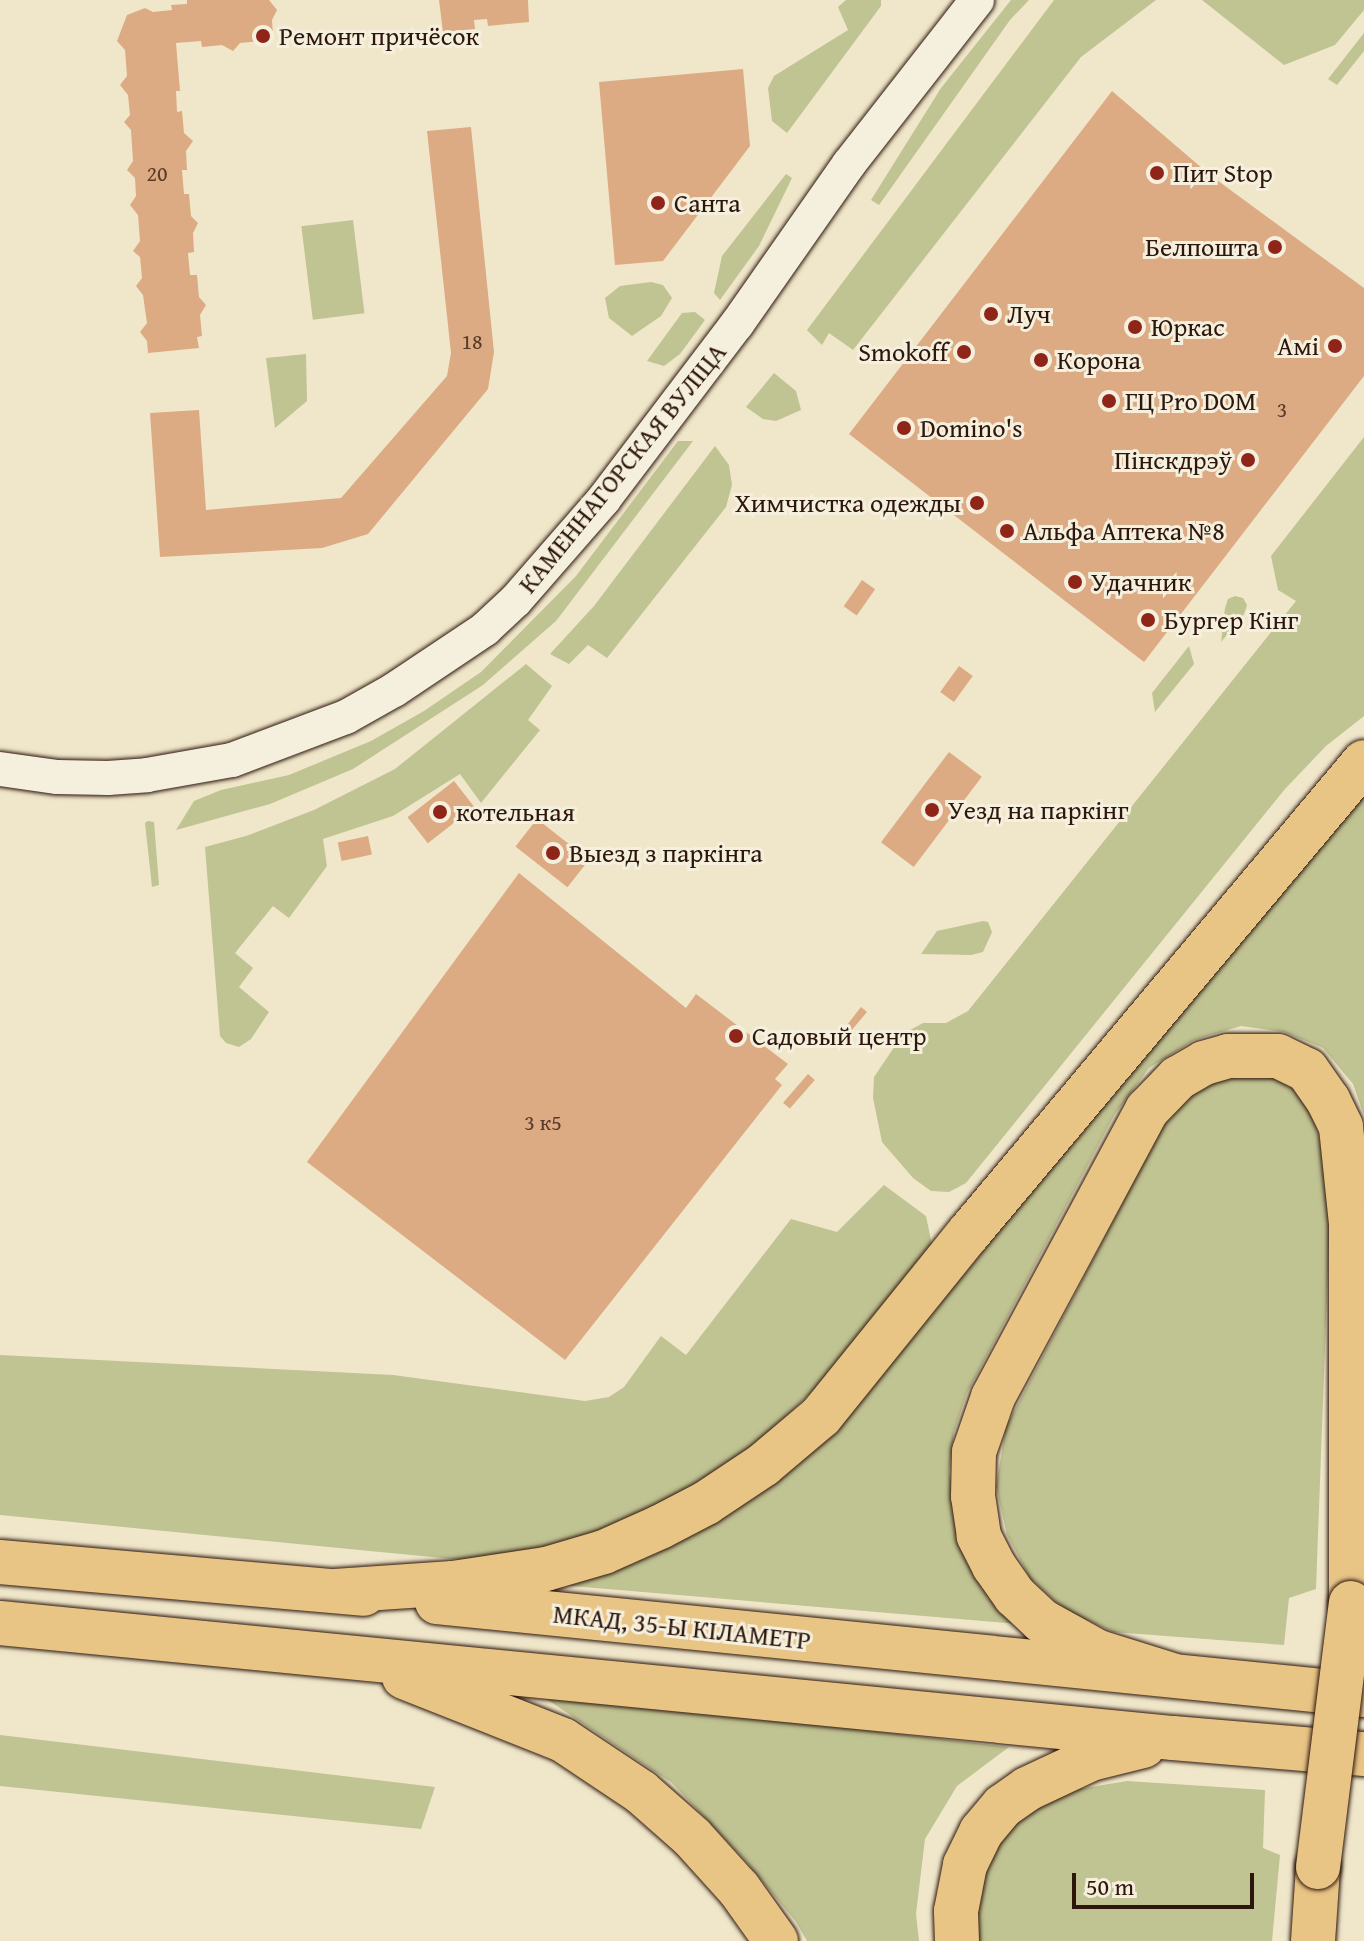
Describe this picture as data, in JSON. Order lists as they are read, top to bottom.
{
  "streets": {
    "highway": ["МКАД, 35-Ы КІЛАМЕТР"],
    "main road": ["КАМЕННАГОРСКАЯ ВУЛІЦА"]
  },
  "places": [
    "Ремонт причёсок",
    "Пит Stop",
    "Санта",
    "Белпошта",
    "Луч",
    "Юркас",
    "Амі",
    "Smokoff",
    "Корона",
    "ГЦ Pro DOM",
    "Domino's",
    "Пінскдрэў",
    "Химчистка одежды",
    "Альфа Аптека №8",
    "Удачник",
    "Бургер Кінг",
    "Уезд на паркінг",
    "котельная",
    "Выезд з паркінга",
    "Садовый центр"
  ],
  "house_numbers": [
    "20",
    "18",
    "3",
    "3 к5"
  ],
  "scale_bar": "50 m"
}
